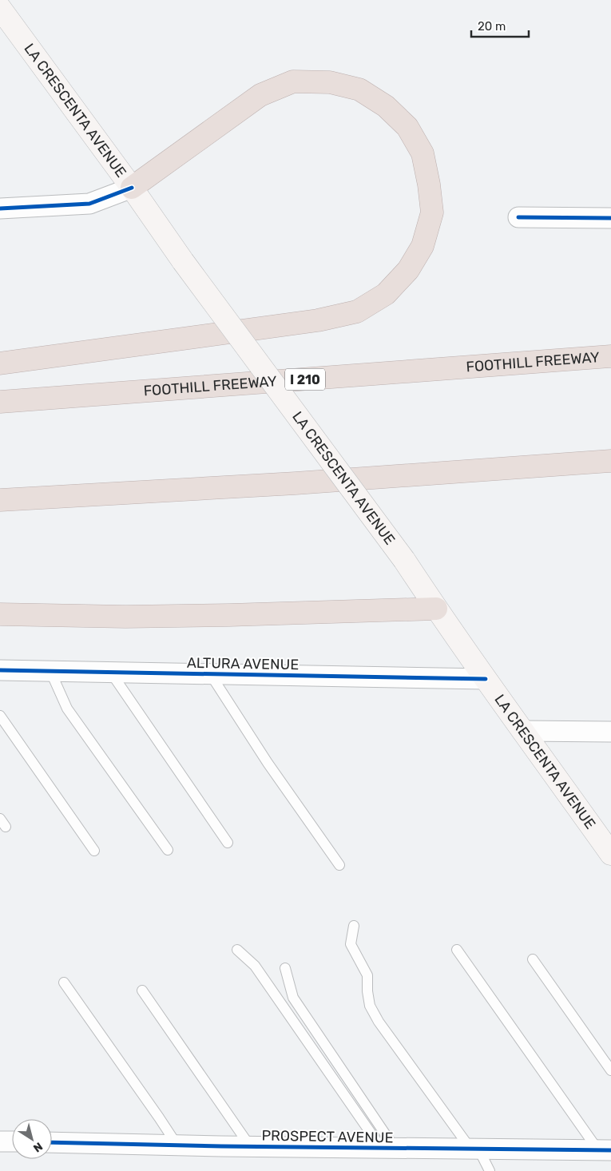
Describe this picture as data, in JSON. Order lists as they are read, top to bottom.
{
  "streets": {
    "highway": ["FOOTHILL FREEWAY", "I 210"],
    "main road": ["LA CRESCENTA AVENUE"],
    "street": ["ALTURA AVENUE", "PROSPECT AVENUE"]
  },
  "crossings": [
    ["LA CRESCENTA AVENUE", "ALTURA AVENUE"]
  ],
  "scale_bar": "20 m",
  "north": "bottom right"
}
